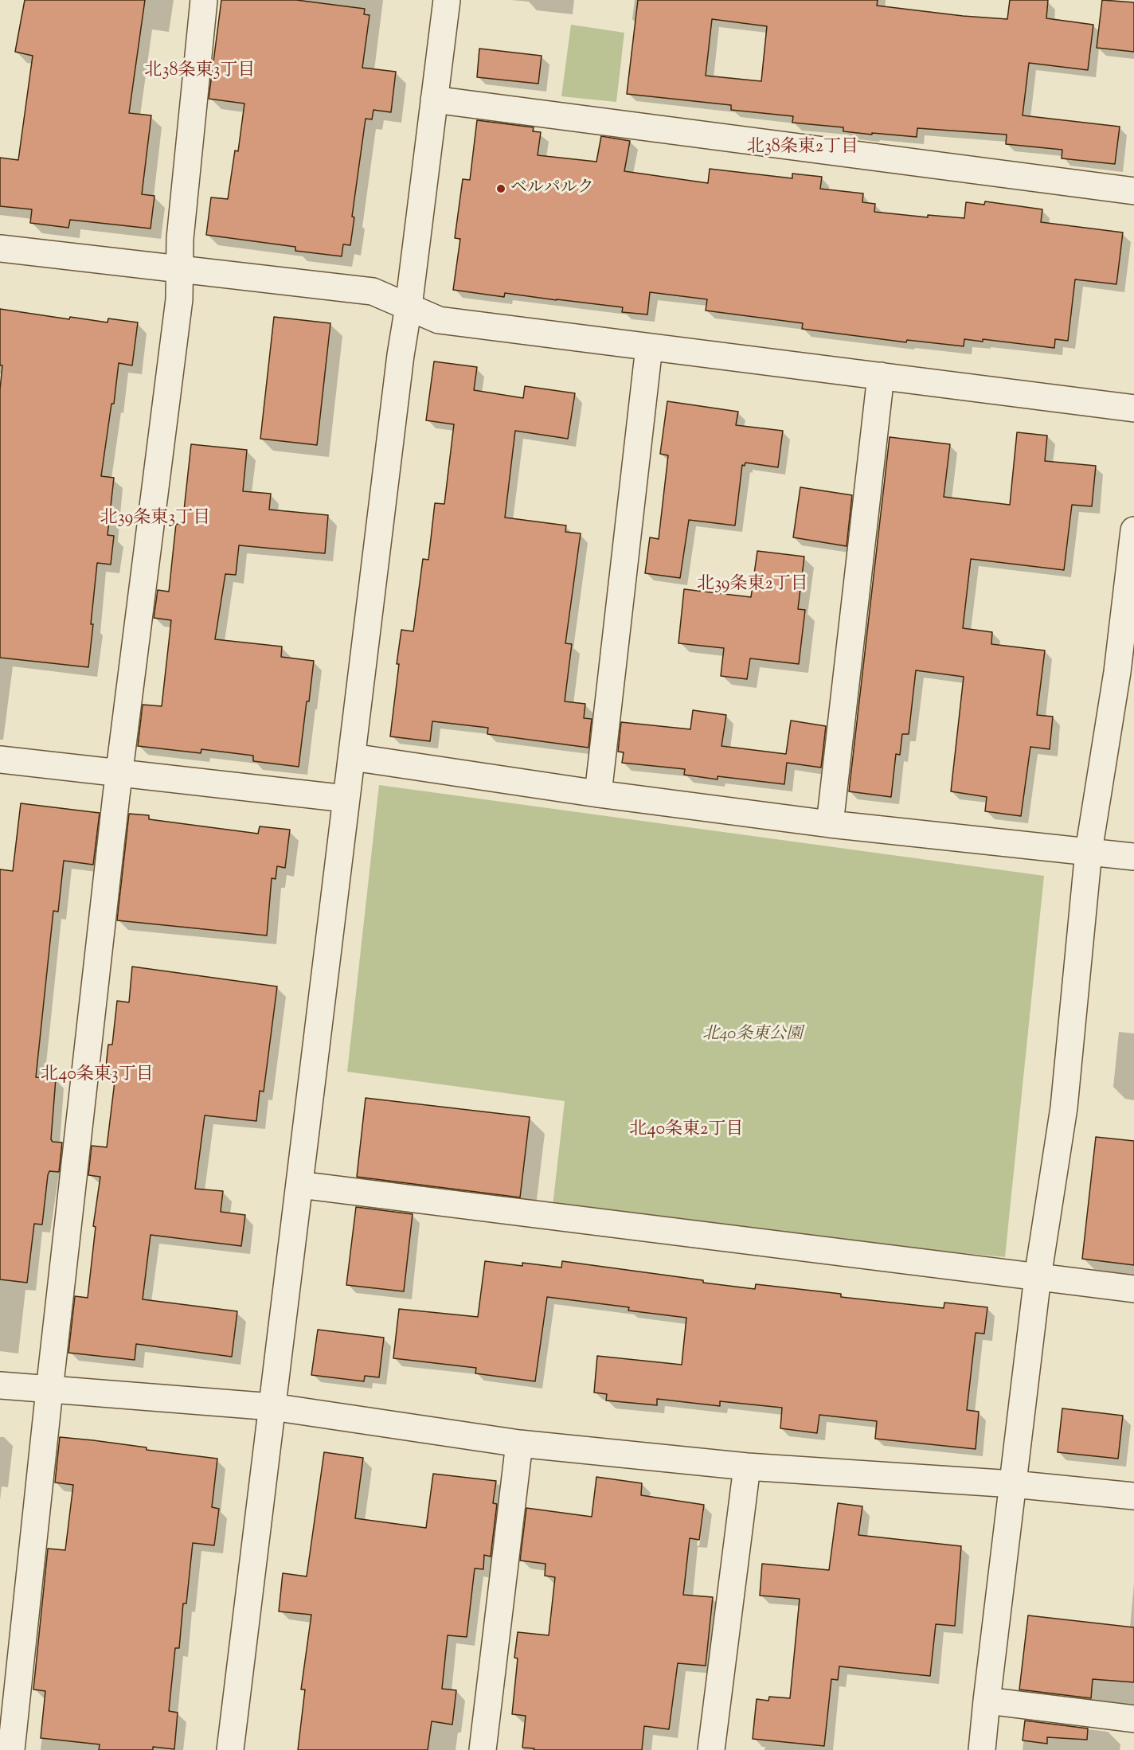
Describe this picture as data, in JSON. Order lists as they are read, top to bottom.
{
  "districts": [
    "北38条東3丁目",
    "北38条東2丁目",
    "北39条東3丁目",
    "北39条東2丁目",
    "北40条東3丁目",
    "北40条東2丁目"
  ],
  "parks": ["北40条東公園"],
  "places": ["ベルパルク"]
}
